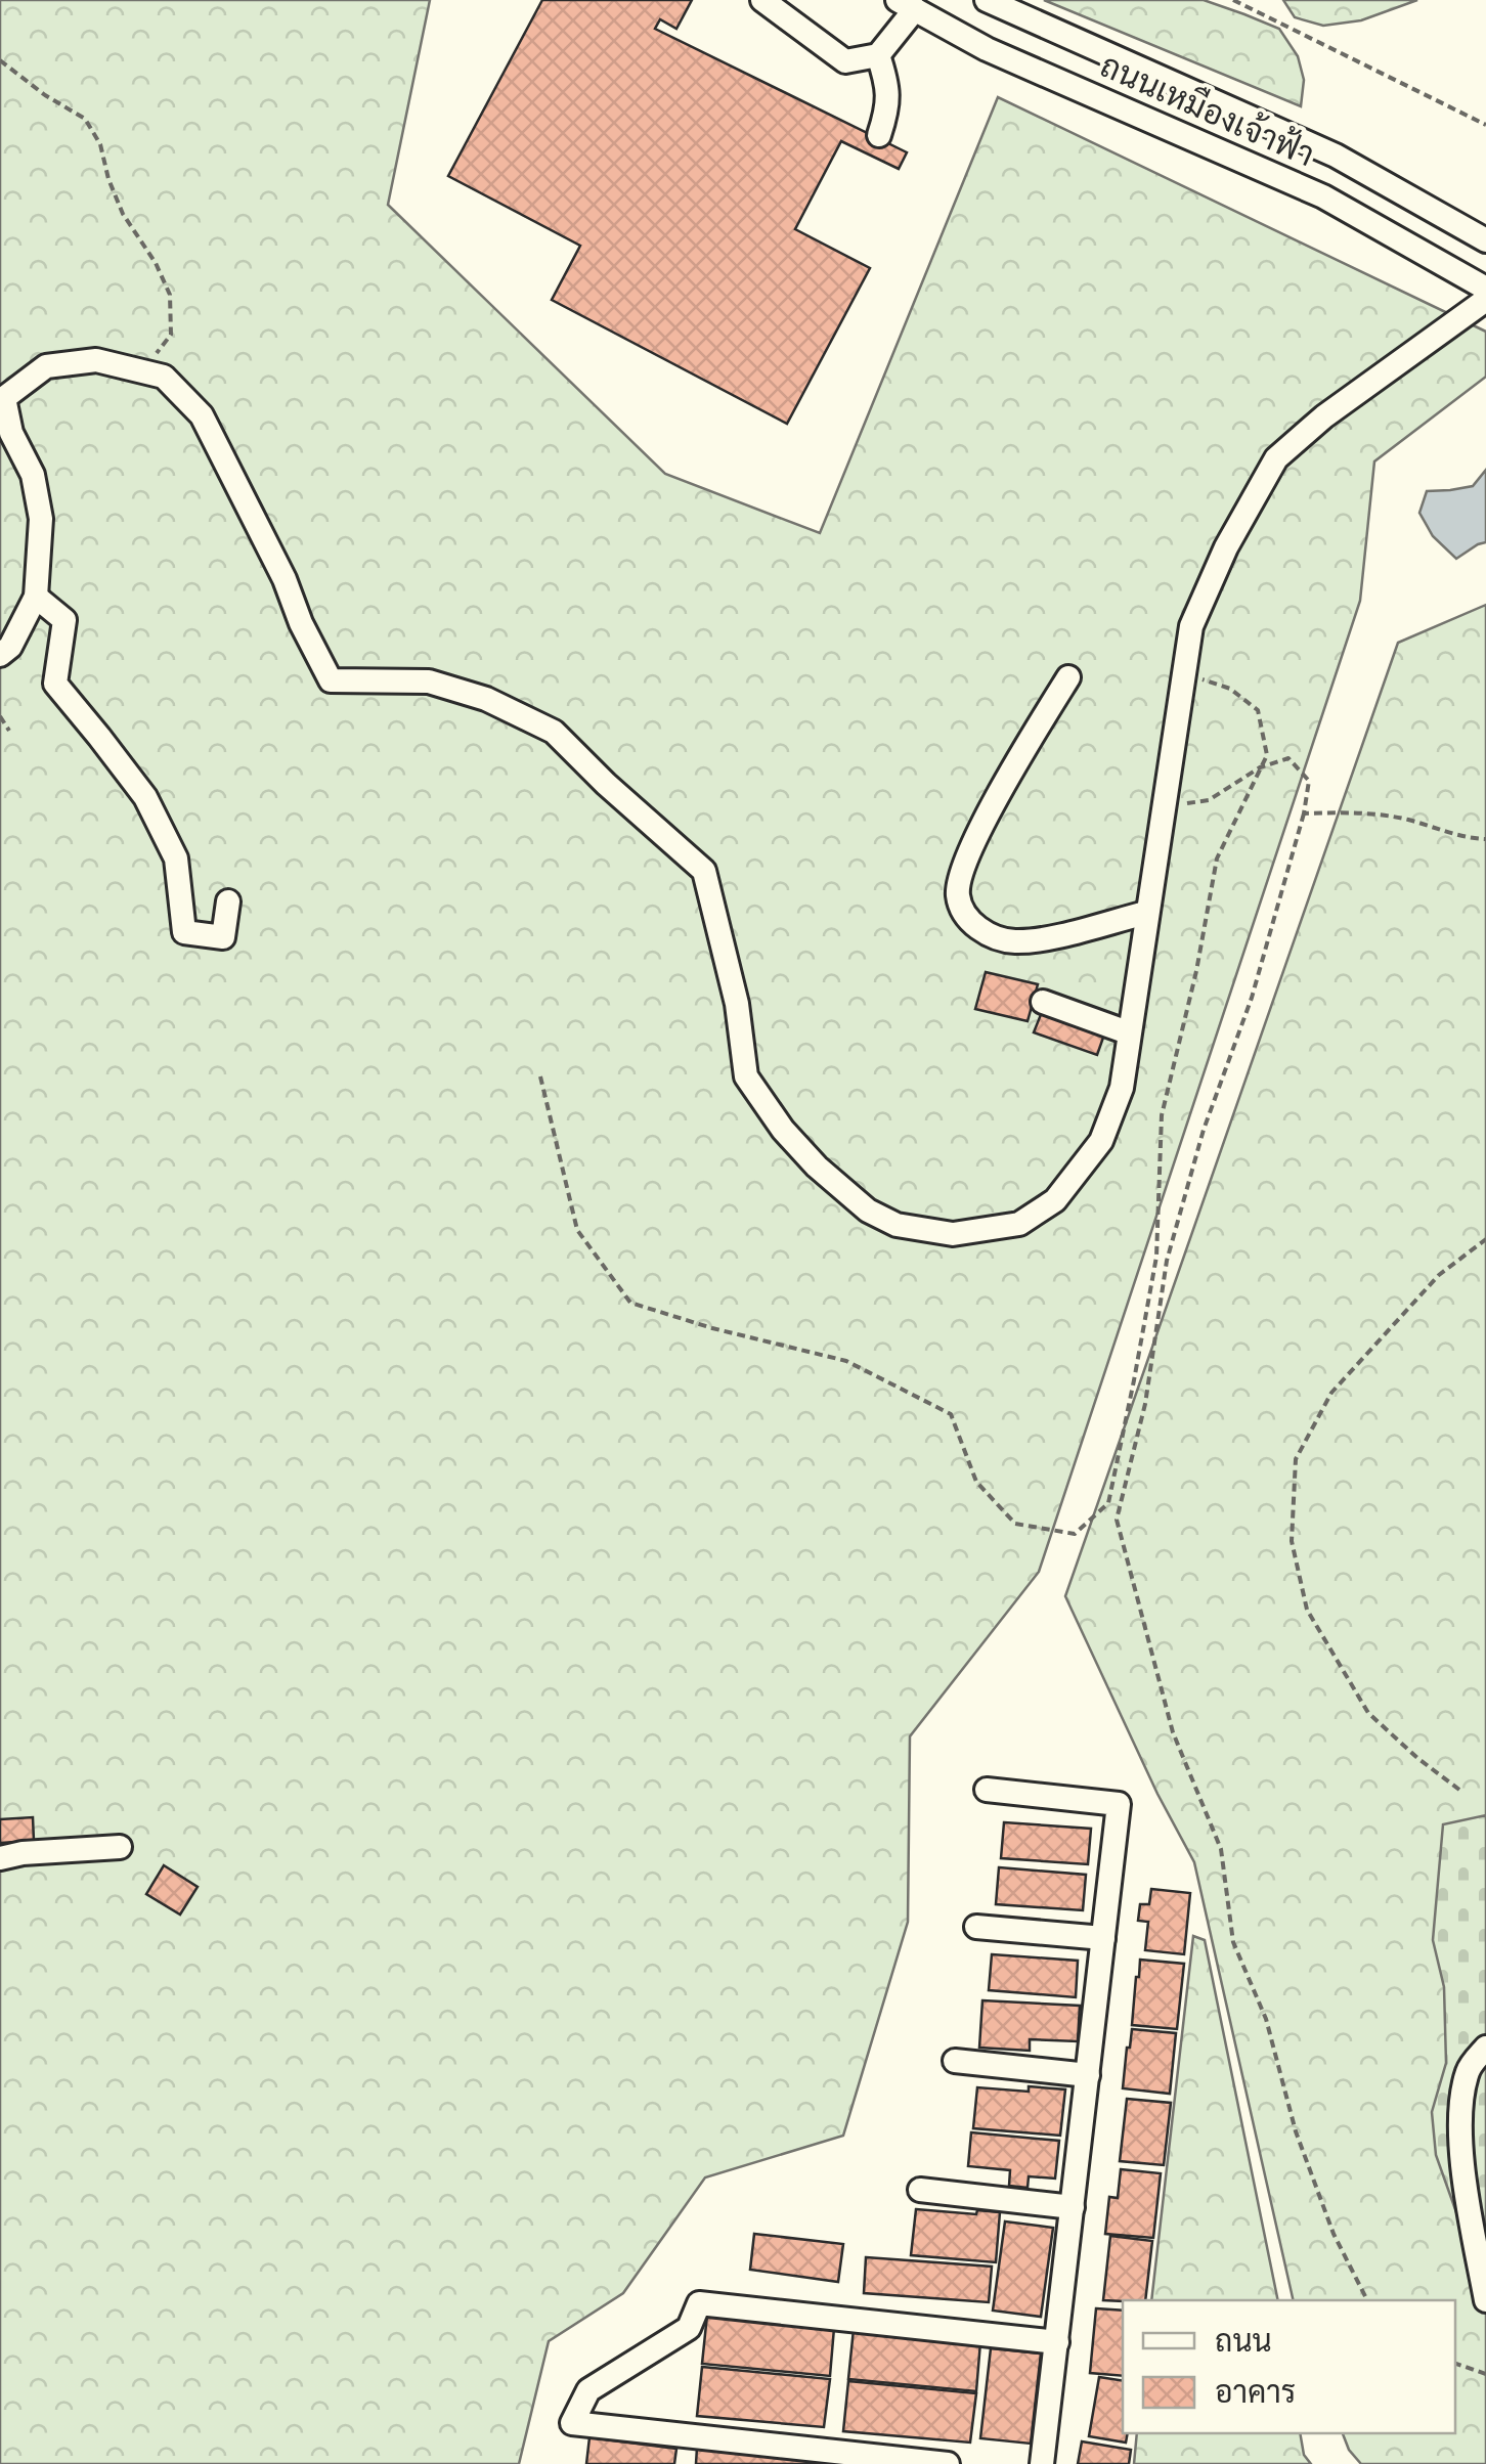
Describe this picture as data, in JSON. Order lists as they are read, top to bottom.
{
  "streets": {
    "street": ["ถนนเหมืองเจ้าฟ้า"]
  },
  "legend": ["ถนน", "อาคาร"]
}
